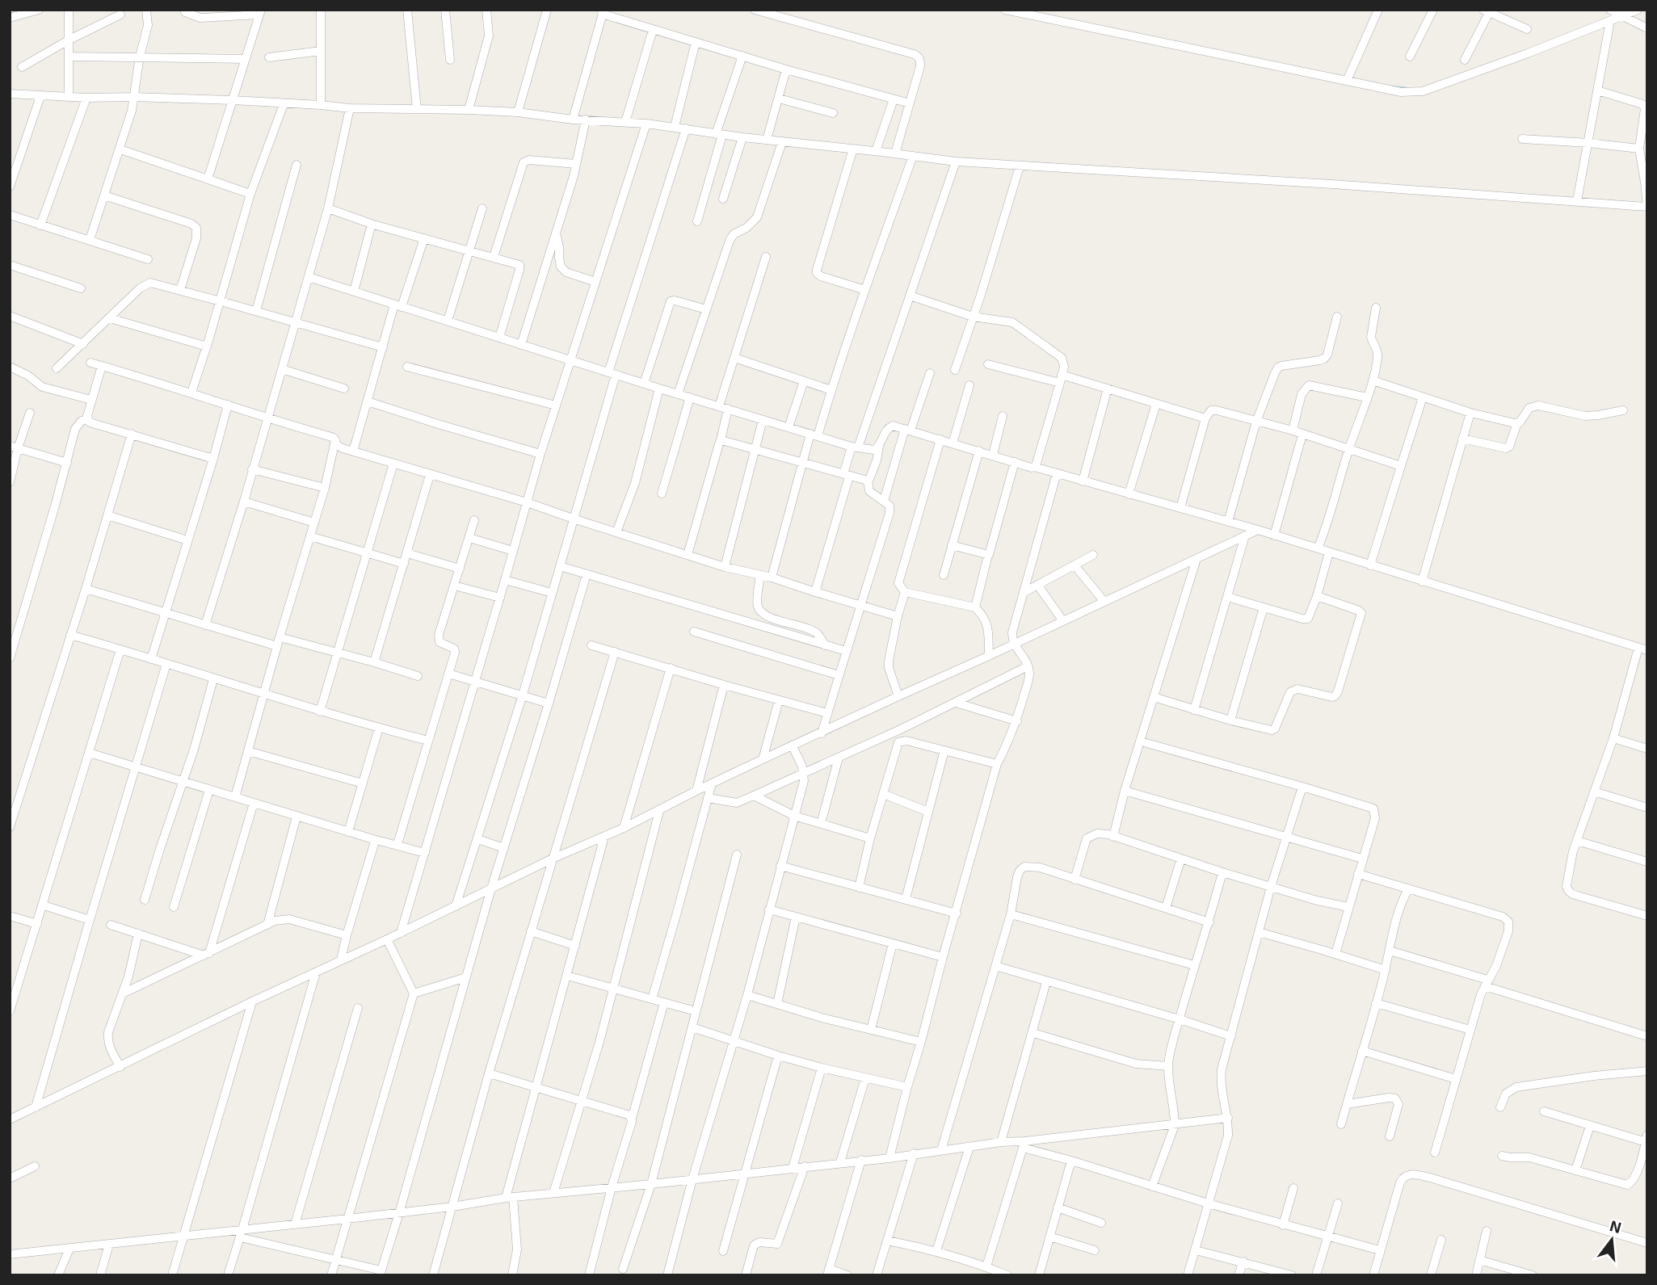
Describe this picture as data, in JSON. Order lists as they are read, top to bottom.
{
  "north": "top"
}
